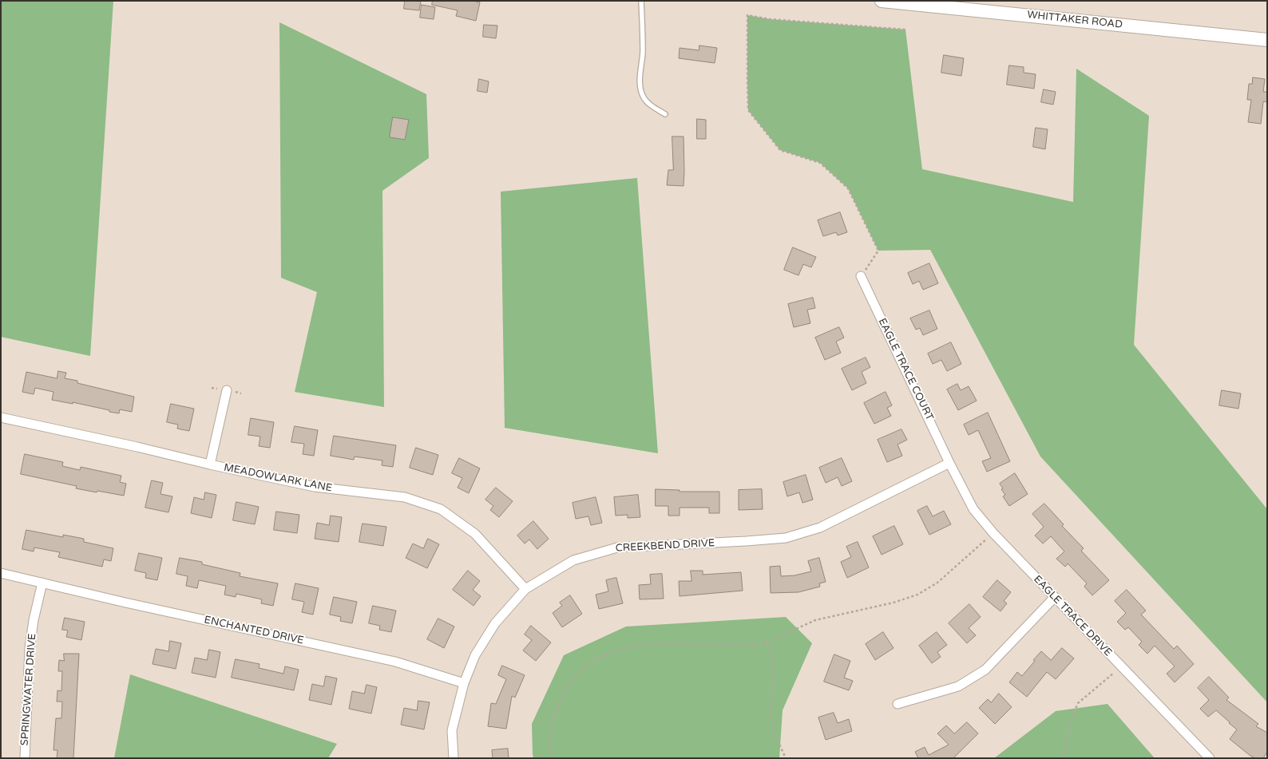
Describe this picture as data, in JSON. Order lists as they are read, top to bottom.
{
  "streets": {
    "main road": ["WHITTAKER ROAD"],
    "street": [
      "EAGLE TRACE COURT",
      "MEADOWLARK LANE",
      "CREEKBEND DRIVE",
      "EAGLE TRACE DRIVE",
      "ENCHANTED DRIVE",
      "SPRINGWATER DRIVE"
    ]
  },
  "crossings": [
    ["EAGLE TRACE COURT", "CREEKBEND DRIVE"],
    ["EAGLE TRACE COURT", "EAGLE TRACE DRIVE"],
    ["MEADOWLARK LANE", "CREEKBEND DRIVE"],
    ["CREEKBEND DRIVE", "EAGLE TRACE DRIVE"],
    ["CREEKBEND DRIVE", "ENCHANTED DRIVE"],
    ["ENCHANTED DRIVE", "SPRINGWATER DRIVE"]
  ]
}
